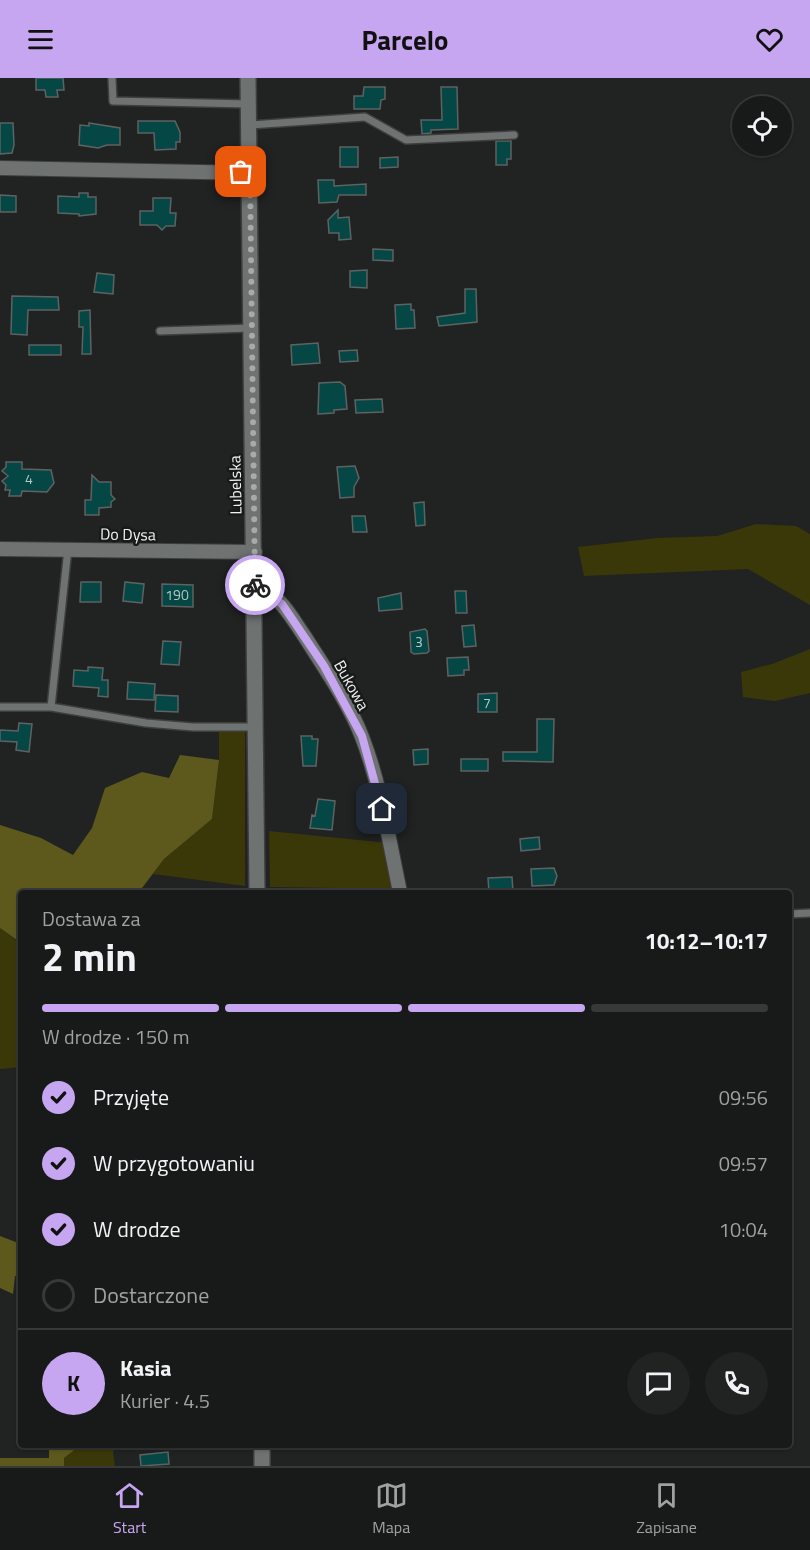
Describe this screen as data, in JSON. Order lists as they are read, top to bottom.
{
  "streets": {
    "street": ["Lubelska", "Do Dysa", "Bukowa"]
  },
  "crossings": [
    ["Lubelska", "Do Dysa"],
    ["Lubelska", "Bukowa"]
  ],
  "house_numbers": [
    "4",
    "190",
    "3",
    "7"
  ],
  "page": {
    "header": "Parcelo",
    "heading": ["2 min", "Dostawa za", "10:12–10:17"],
    "panel": ["Kasia", "Kurier · 4.5"],
    "bar": "W drodze · 150 m",
    "list": [
      ["Przyjęte", "09:56"],
      ["W przygotowaniu", "09:57"],
      ["W drodze", "10:04"],
      "Dostarczone"
    ],
    "round": "K",
    "tabs": ["Start", "Mapa", "Zapisane"]
  }
}
